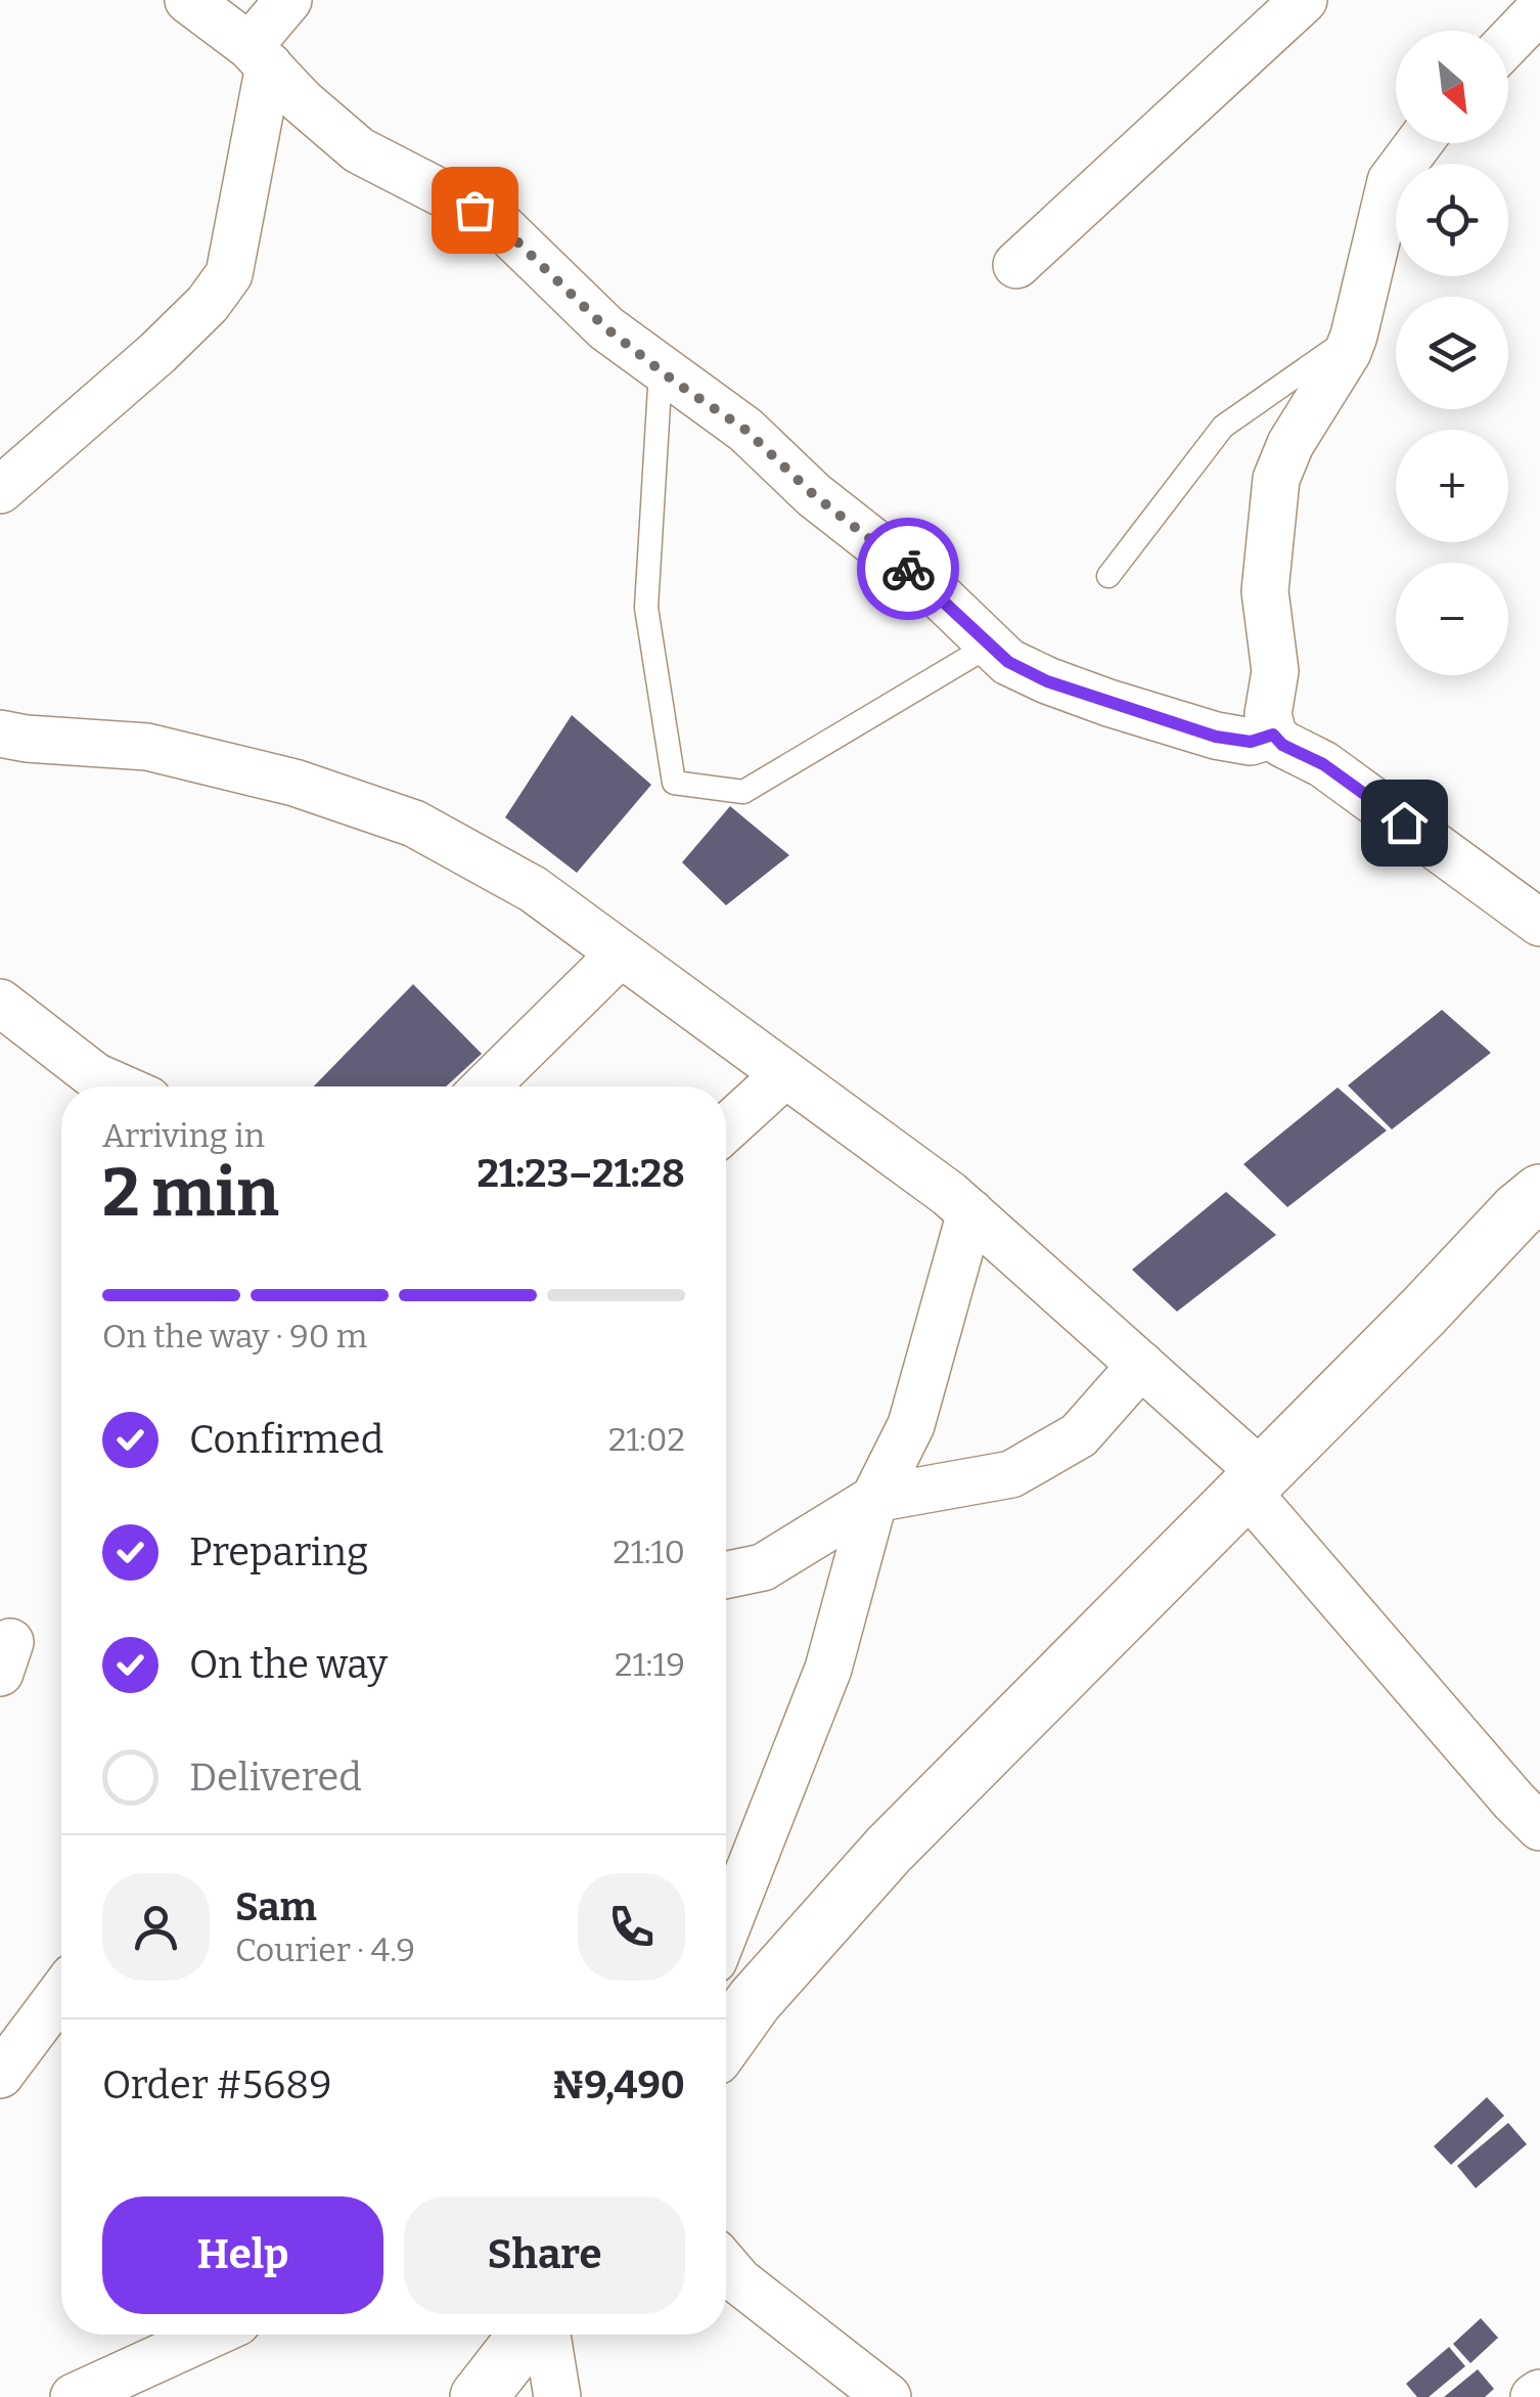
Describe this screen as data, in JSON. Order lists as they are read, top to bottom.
{
  "north": "bottom right",
  "page": {
    "map_buttons": ["+", "−"],
    "heading": ["2 min", "Arriving in", "21:23–21:28"],
    "panel": [
      "Sam",
      "Courier · 4.9",
      "Order #5689",
      "₦9,490"
    ],
    "bar": "On the way · 90 m",
    "list": [
      ["Confirmed", "21:02"],
      ["Preparing", "21:10"],
      ["On the way", "21:19"],
      "Delivered"
    ],
    "buttons": ["Help", "Share"]
  }
}
